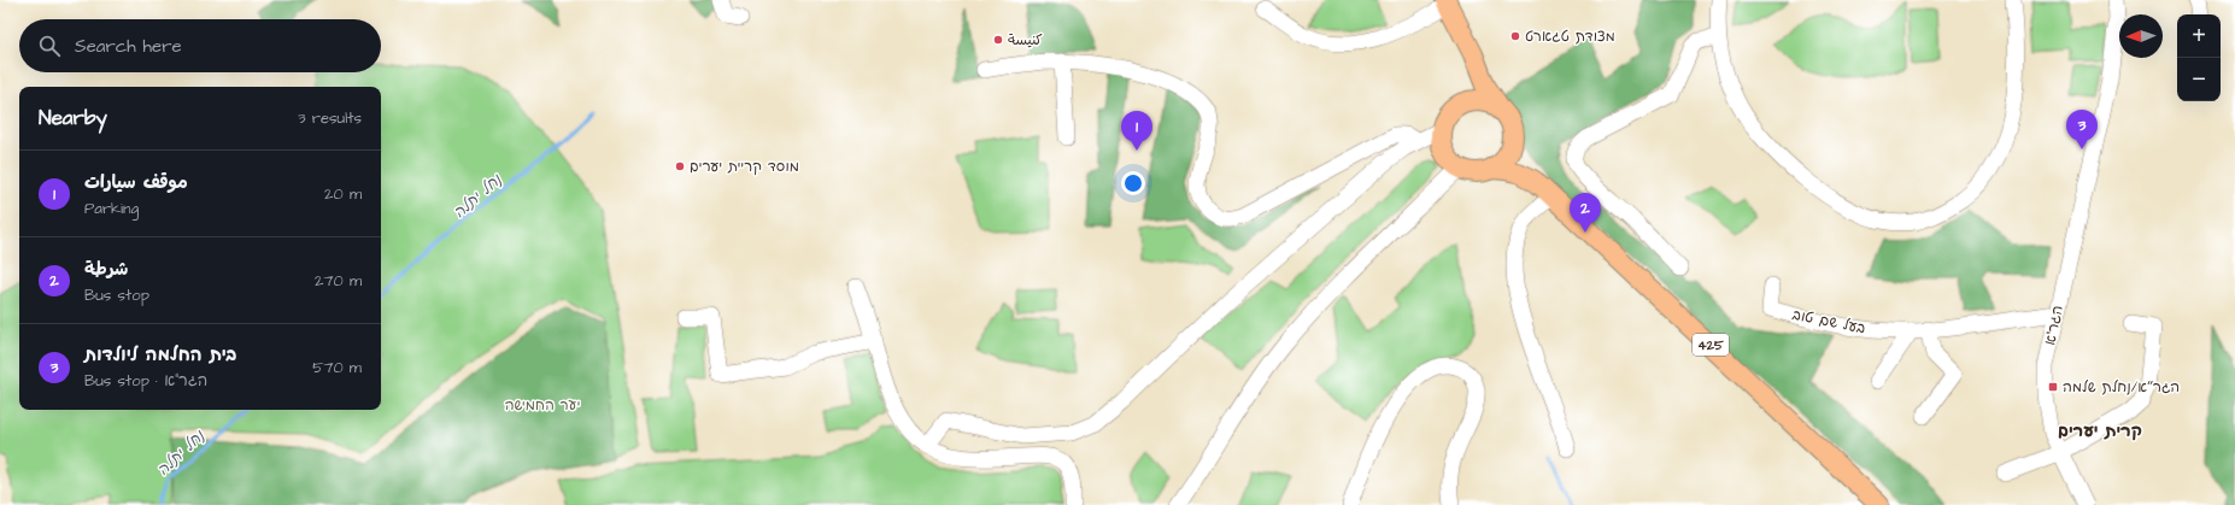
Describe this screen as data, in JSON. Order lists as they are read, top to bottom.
{
  "streets": {
    "main road": ["425"],
    "street": ["בעל שם טוב", "הגר\"א"]
  },
  "crossings": [
    ["בעל שם טוב", "הגר\"א"]
  ],
  "districts": ["קרית יערים"],
  "water": ["נחל יתלה"],
  "parks": ["יער החמישה"],
  "places": {
    "other": ["מצודת טגארט", "كنيسة", "מוסד קריית יערים"],
    "transit": ["הגר״א/נחלת שלמה"]
  },
  "north": "left",
  "page": {
    "map_buttons": ["+", "−"],
    "search": "Search here",
    "heading": ["Nearby", "3 results"],
    "pins": ["3", "1", "2"],
    "list": [
      {
        "mark": "1",
        "name": "موقف سيارات",
        "note": "Parking",
        "value": "20 m"
      },
      {
        "mark": "2",
        "name": "شرطة",
        "note": "Bus stop",
        "value": "270 m"
      },
      {
        "mark": "3",
        "name": "בית החלמה ליולדות",
        "note": "Bus stop · הגר\"א",
        "value": "570 m"
      }
    ]
  }
}
